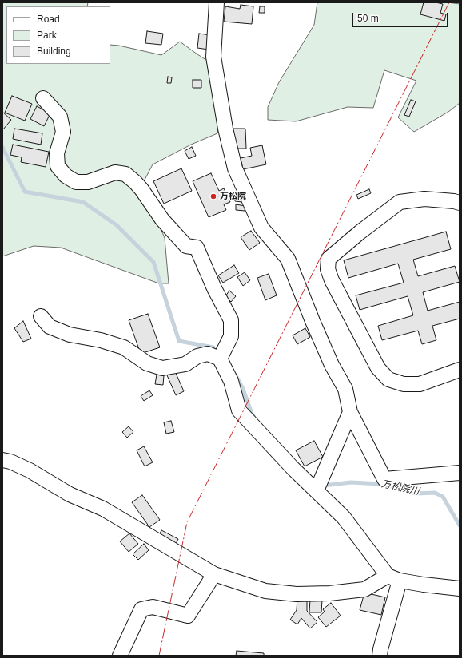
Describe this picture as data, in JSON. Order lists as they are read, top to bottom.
{
  "water": ["万松院川"],
  "places": ["万松院"],
  "legend": ["Road", "Park", "Building"],
  "scale_bar": "50 m"
}
